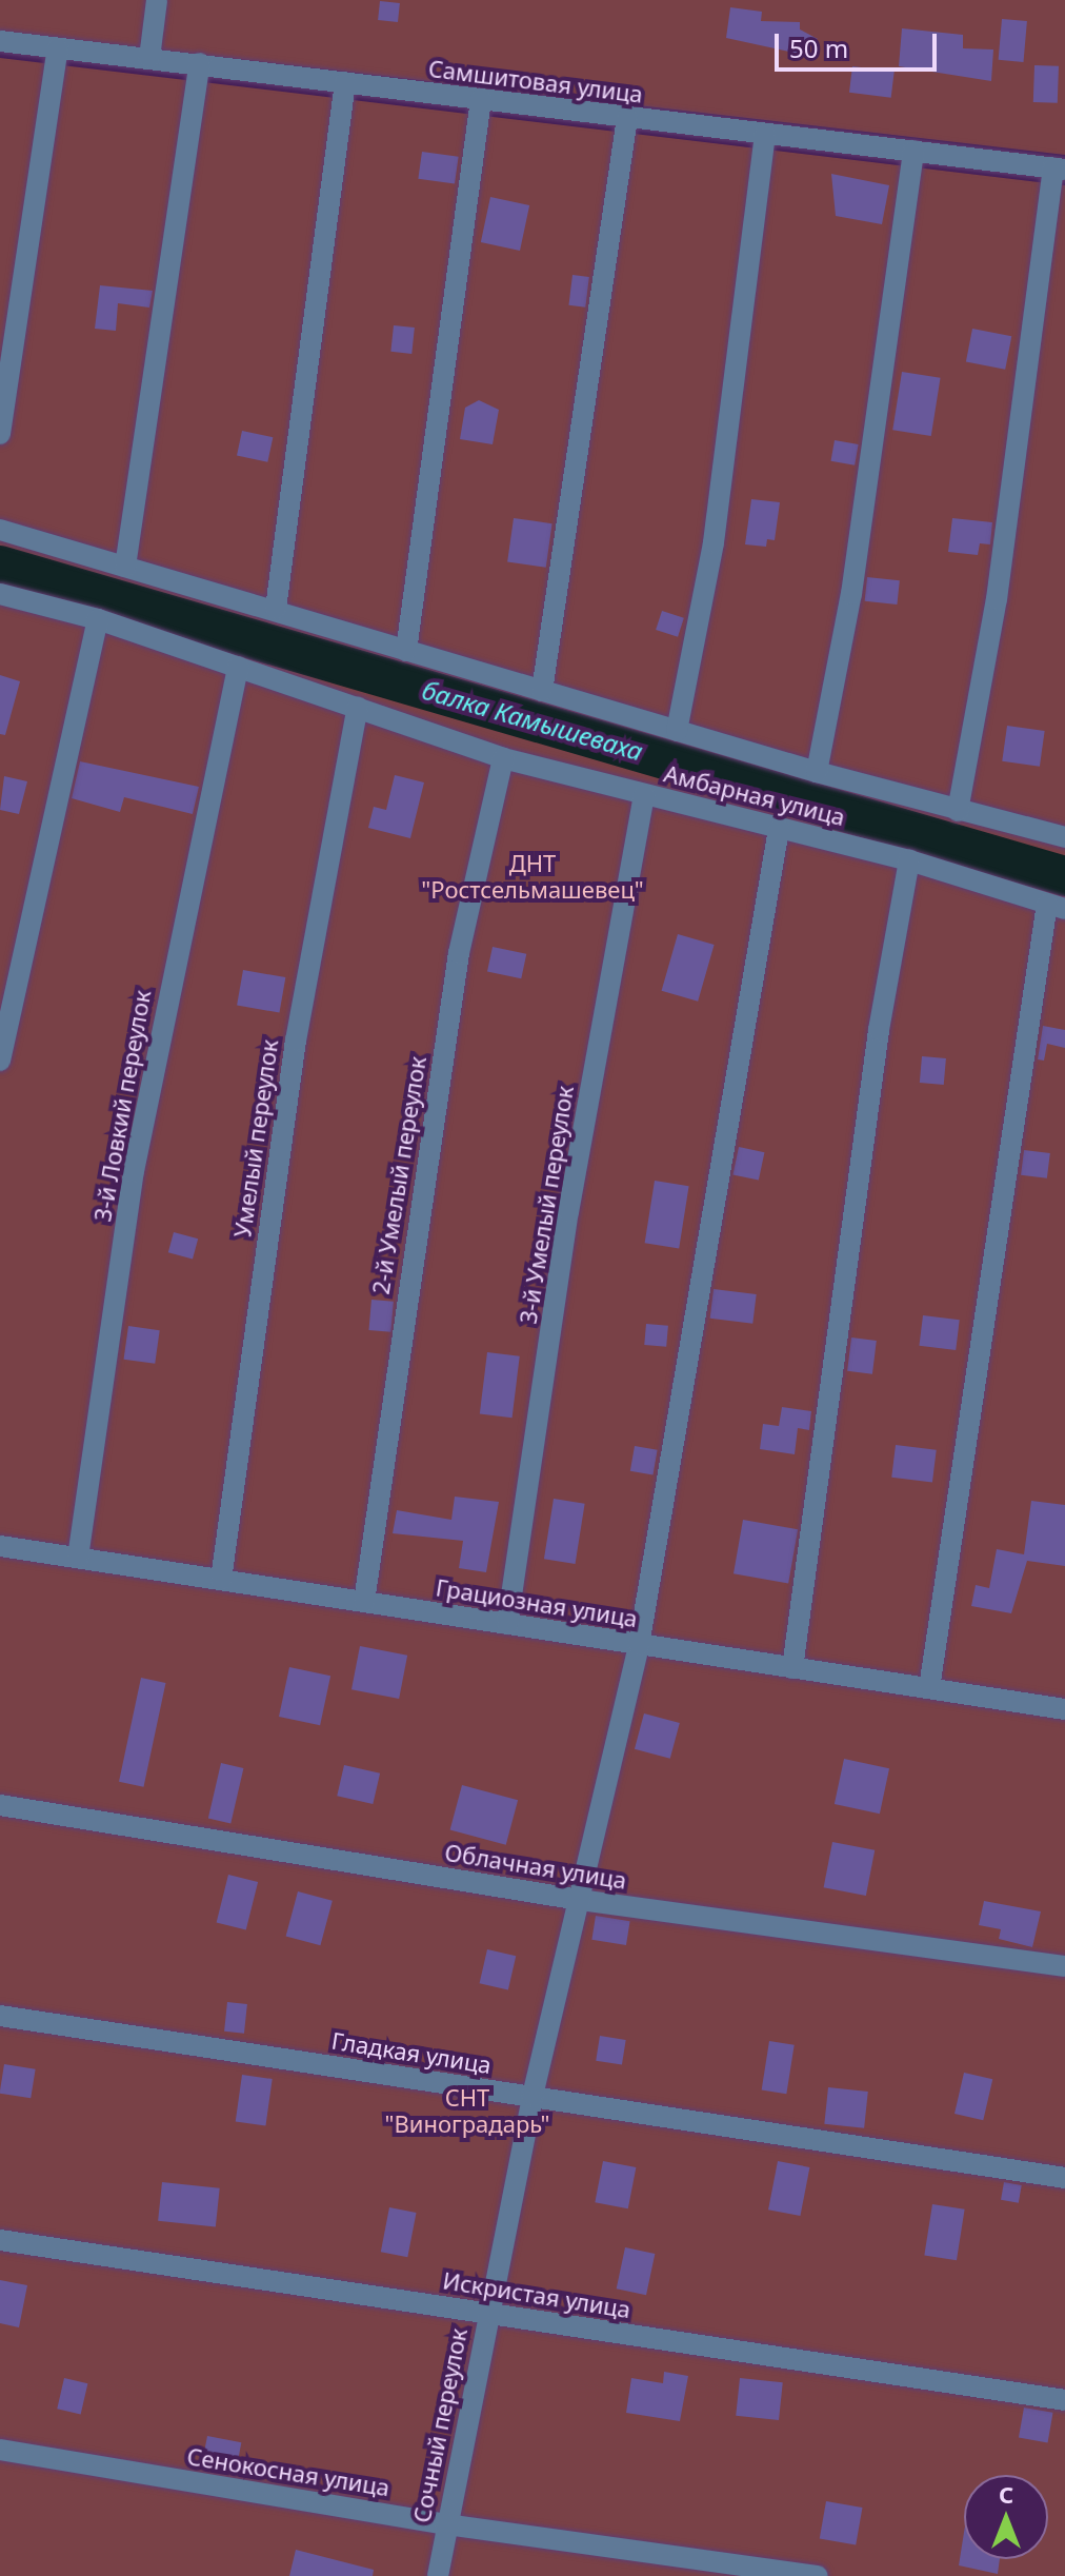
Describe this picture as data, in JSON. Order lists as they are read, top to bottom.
{
  "streets": {
    "street": [
      "Самшитовая улица",
      "Амбарная улица",
      "3-й Ловкий переулок",
      "Умелый переулок",
      "2-й Умелый переулок",
      "3-й Умелый переулок",
      "Грациозная улица",
      "Облачная улица",
      "Гладкая улица",
      "Искристая улица",
      "Сочный переулок",
      "Сенокосная улица"
    ]
  },
  "crossings": [
    ["Амбарная улица", "3-й Ловкий переулок"],
    ["Амбарная улица", "Умелый переулок"],
    ["Амбарная улица", "2-й Умелый переулок"],
    ["Амбарная улица", "3-й Умелый переулок"],
    ["Амбарная улица", "Сочный переулок"],
    ["3-й Ловкий переулок", "Грациозная улица"],
    ["Умелый переулок", "Грациозная улица"],
    ["2-й Умелый переулок", "Грациозная улица"],
    ["3-й Умелый переулок", "Грациозная улица"],
    ["Грациозная улица", "Сочный переулок"],
    ["Облачная улица", "Сочный переулок"],
    ["Гладкая улица", "Сочный переулок"],
    ["Искристая улица", "Сочный переулок"],
    ["Сочный переулок", "Сенокосная улица"]
  ],
  "water": ["балка Камышеваха"],
  "parks": ["ДНТ \"Ростсельмашевец\"", "СНТ \"Виноградарь\""],
  "scale_bar": "50 m",
  "north": "top"
}
